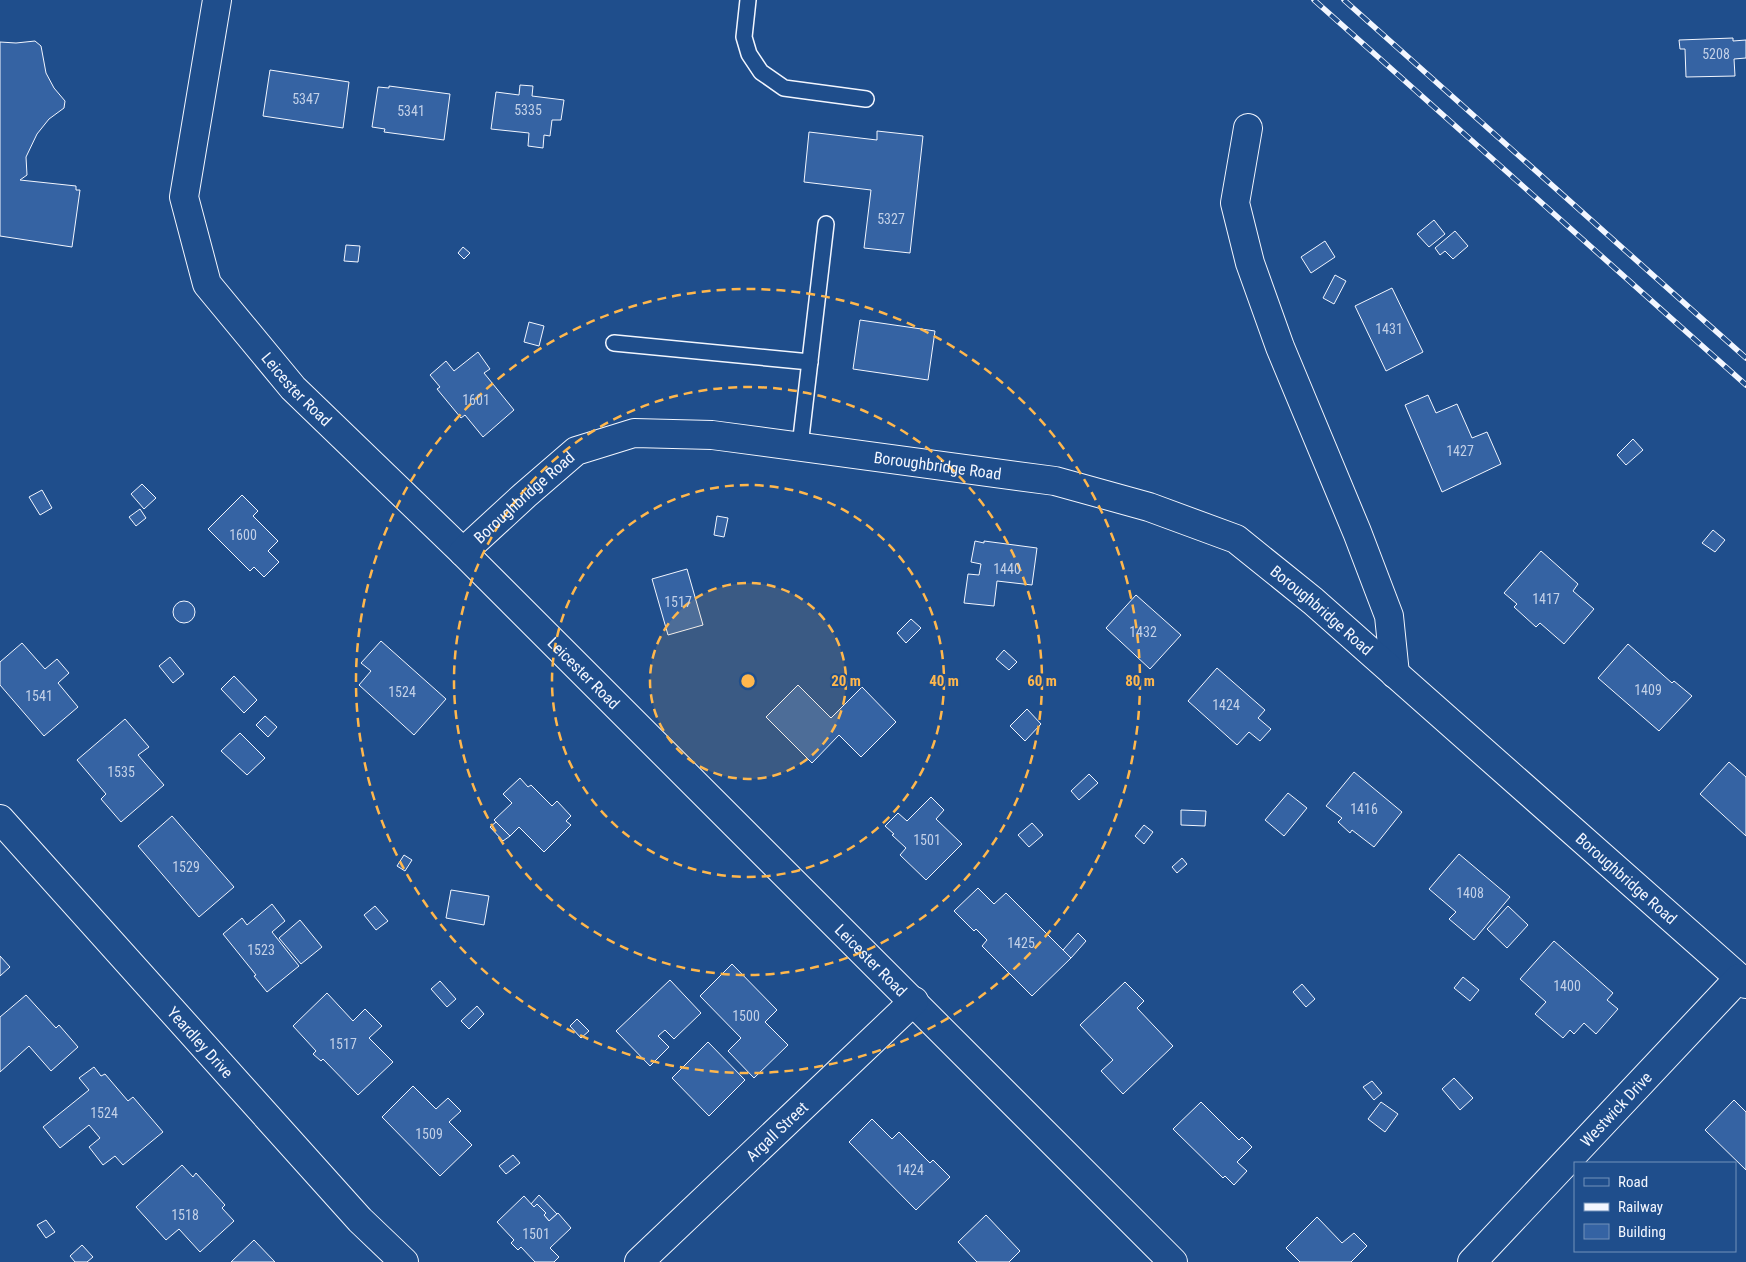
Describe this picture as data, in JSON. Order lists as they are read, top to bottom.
{
  "streets": {
    "street": [
      "Leicester Road",
      "Boroughbridge Road",
      "Yeardley Drive",
      "Westwick Drive",
      "Argall Street"
    ]
  },
  "crossings": [
    ["Leicester Road", "Boroughbridge Road"],
    ["Leicester Road", "Argall Street"],
    ["Boroughbridge Road", "Westwick Drive"]
  ],
  "house_numbers": [
    "5208",
    "5347",
    "5335",
    "5341",
    "5327",
    "1431",
    "1601",
    "1427",
    "1600",
    "1440",
    "1417",
    "1517",
    "1432",
    "1409",
    "1524",
    "1541",
    "1424",
    "1535",
    "1416",
    "1501",
    "1529",
    "1408",
    "1425",
    "1523",
    "1400",
    "1500",
    "1517",
    "1524",
    "1509",
    "1424",
    "1518",
    "1501"
  ],
  "legend": ["Road", "Railway", "Building"],
  "rings": [
    "20 m",
    "40 m",
    "60 m",
    "80 m"
  ]
}
